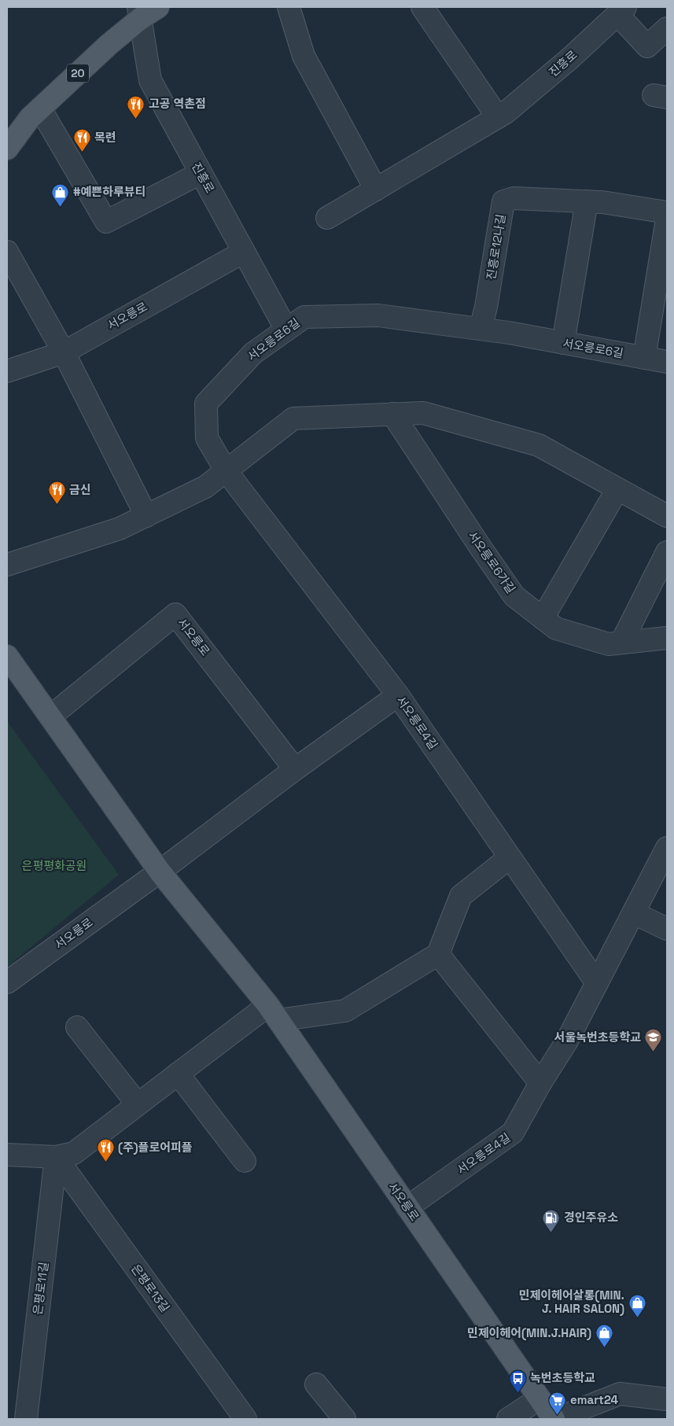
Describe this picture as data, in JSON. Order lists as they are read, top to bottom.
{
  "streets": {
    "main road": ["20", "서오릉로"],
    "street": [
      "진흥로",
      "진흥로12나길",
      "서오릉로6길",
      "서오릉로6가길",
      "서오릉로4길",
      "은평로11길",
      "은평로13길"
    ]
  },
  "crossings": [
    ["진흥로", "20"],
    ["진흥로", "서오릉로"],
    ["진흥로", "서오릉로6길"],
    ["진흥로12나길", "서오릉로6길"],
    ["서오릉로", "서오릉로4길"],
    ["서오릉로6길", "서오릉로4길"],
    ["은평로11길", "은평로13길"]
  ],
  "parks": ["은평평화공원"],
  "places": {
    "restaurant": [
      "고공 역촌점",
      "목련",
      "금신",
      "(주)플로어피플"
    ],
    "shop": ["#예쁜하루뷰티", "민제이헤어살롱(MIN. J. HAIR SALON)", "민제이헤어(MIN.J.HAIR)"],
    "school or university": ["서울녹번초등학교"],
    "fuel station": ["경인주유소"],
    "bus stop": ["녹번초등학교"],
    "supermarket": ["emart24"]
  }
}
